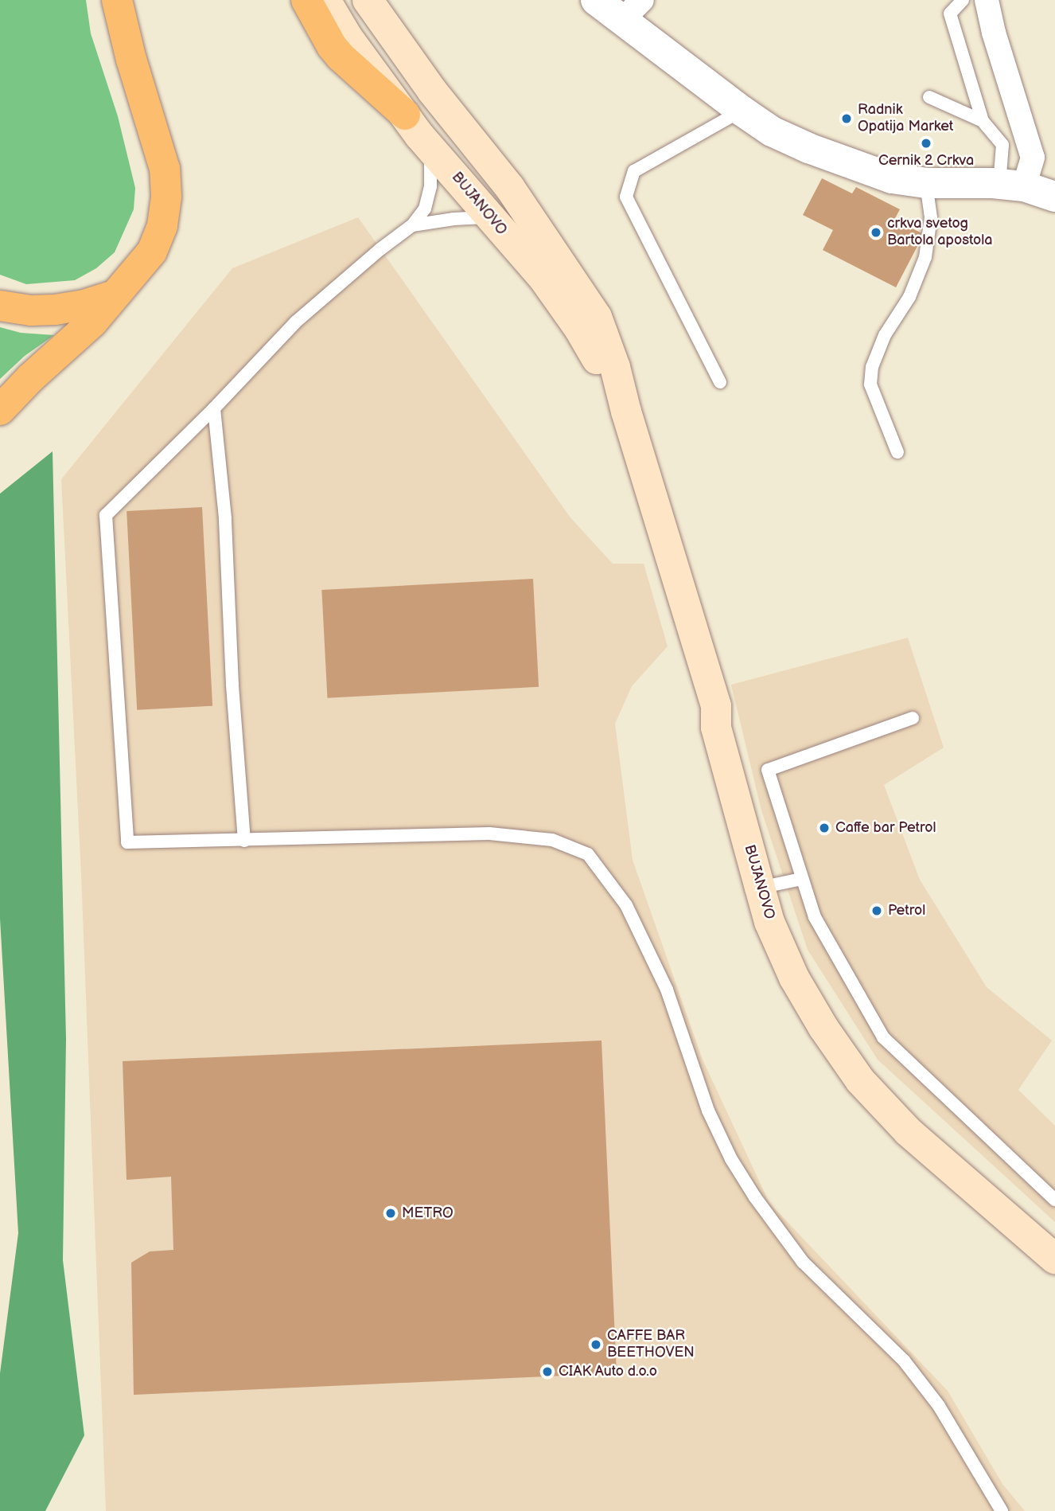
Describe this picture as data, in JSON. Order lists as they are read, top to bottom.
{
  "streets": {
    "main road": ["BUJANOVO"]
  },
  "places": [
    "Radnik Opatija Market",
    "Cernik 2 Crkva",
    "crkva svetog Bartola apostola",
    "Caffe bar Petrol",
    "Petrol",
    "METRO",
    "CAFFE BAR BEETHOVEN",
    "CIAK Auto d.o.o"
  ]
}
